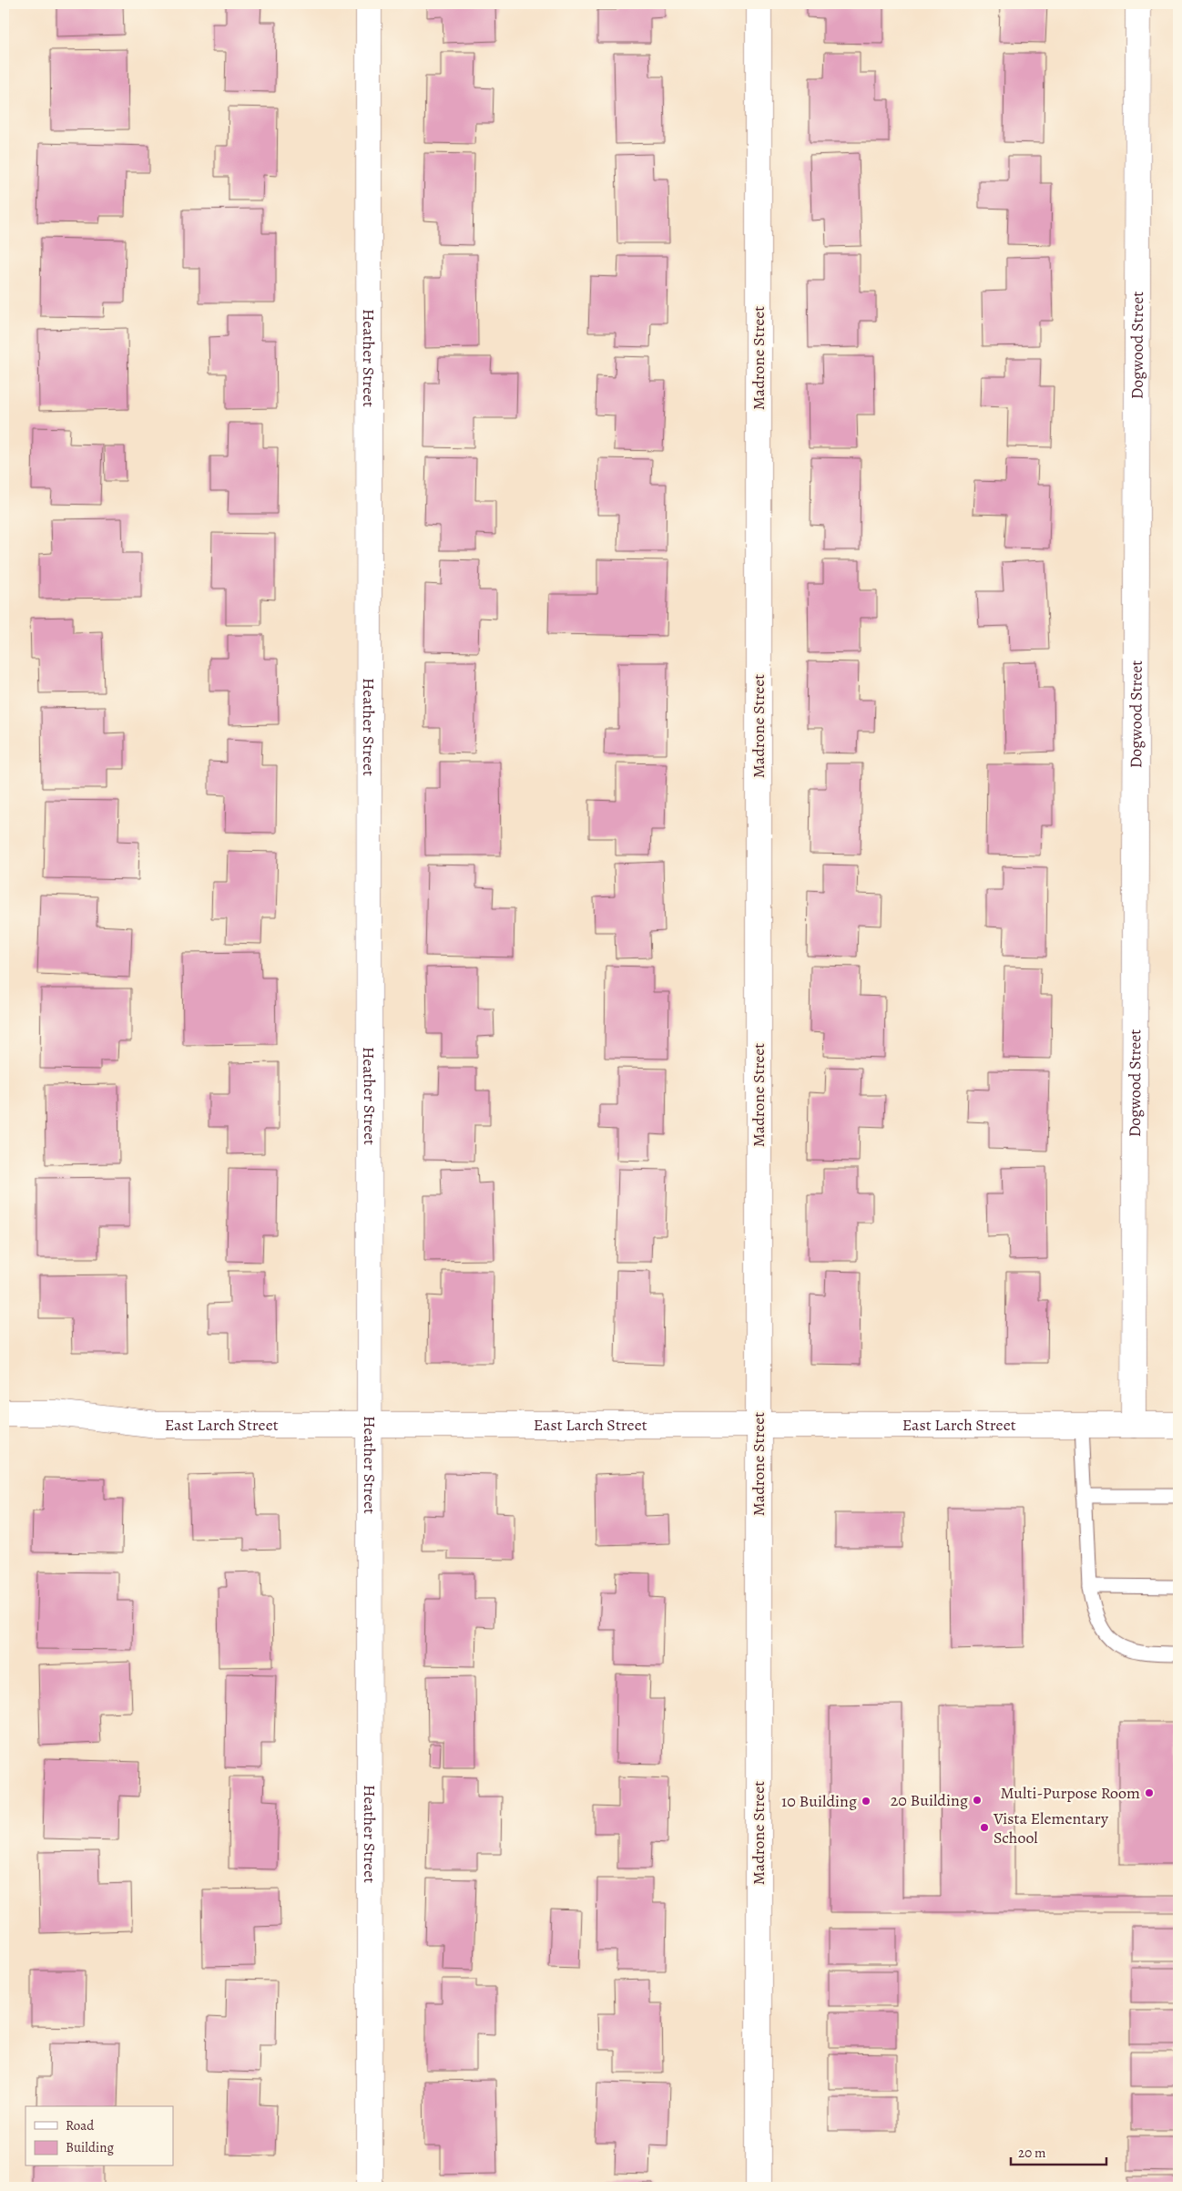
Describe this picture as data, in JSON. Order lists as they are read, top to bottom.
{
  "streets": {
    "street": [
      "Dogwood Street",
      "Heather Street",
      "Madrone Street",
      "East Larch Street"
    ]
  },
  "crossings": [
    ["Dogwood Street", "East Larch Street"],
    ["Heather Street", "East Larch Street"],
    ["Madrone Street", "East Larch Street"]
  ],
  "places": [
    "Multi-Purpose Room",
    "20 Building",
    "10 Building",
    "Vista Elementary School"
  ],
  "legend": ["Road", "Building"],
  "scale_bar": "20 m"
}
